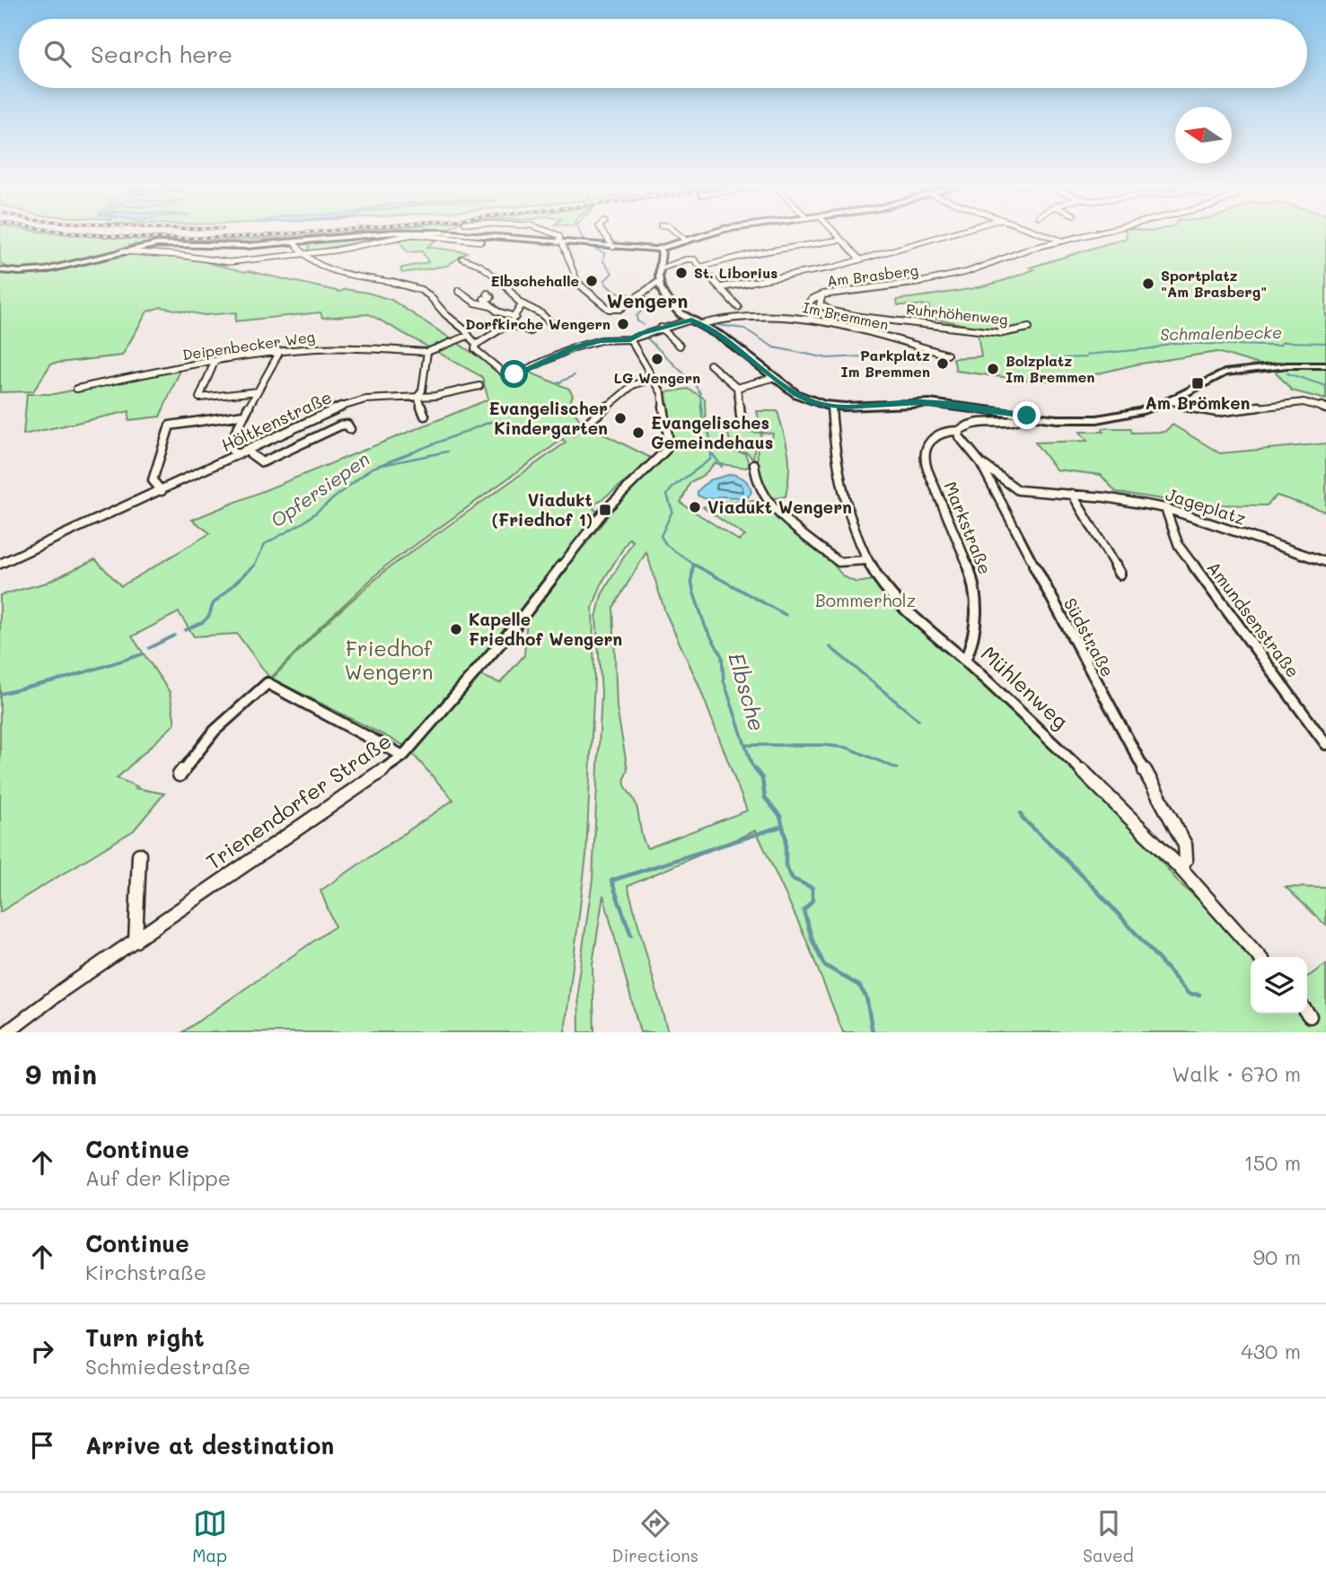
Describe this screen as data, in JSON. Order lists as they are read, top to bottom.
{
  "streets": {
    "street": [
      "Am Brasberg",
      "Ruhrhöhenweg",
      "Im Bremmen",
      "Deipenbecker Weg",
      "Höltkenstraße",
      "Jageplatz",
      "Markstraße",
      "Amundsenstraße",
      "Südstraße",
      "Mühlenweg",
      "Trienendorfer Straße"
    ]
  },
  "crossings": [
    ["Am Brasberg", "Ruhrhöhenweg"],
    ["Am Brasberg", "Im Bremmen"],
    ["Jageplatz", "Amundsenstraße"],
    ["Jageplatz", "Südstraße"],
    ["Markstraße", "Südstraße"],
    ["Markstraße", "Mühlenweg"],
    ["Südstraße", "Mühlenweg"]
  ],
  "districts": ["Wengern"],
  "water": ["Schmalenbecke", "Opfersiepen", "Elbsche"],
  "parks": ["Bommerholz", "Friedhof Wengern"],
  "places": {
    "other": [
      "St. Liborius",
      "Elbschehalle",
      "Sportplatz \"Am Brasberg\"",
      "Dorfkirche Wengern",
      "LG Wengern",
      "Parkplatz Im Bremmen",
      "Bolzplatz Im Bremmen",
      "Evangelischer Kindergarten",
      "Evangelisches Gemeindehaus",
      "Viadukt Wengern",
      "Kapelle Friedhof Wengern"
    ],
    "transit": ["Am Brömken", "Viadukt (Friedhof 1)"]
  },
  "north": "left",
  "page": {
    "search": "Search here",
    "heading": ["9 min", "Walk · 670 m"],
    "list": [
      ["Continue", "Auf der Klippe", "150 m"],
      ["Continue", "Kirchstraße", "90 m"],
      ["Turn right", "Schmiedestraße", "430 m"],
      "Arrive at destination"
    ],
    "nav": ["Map", "Directions", "Saved"]
  }
}
